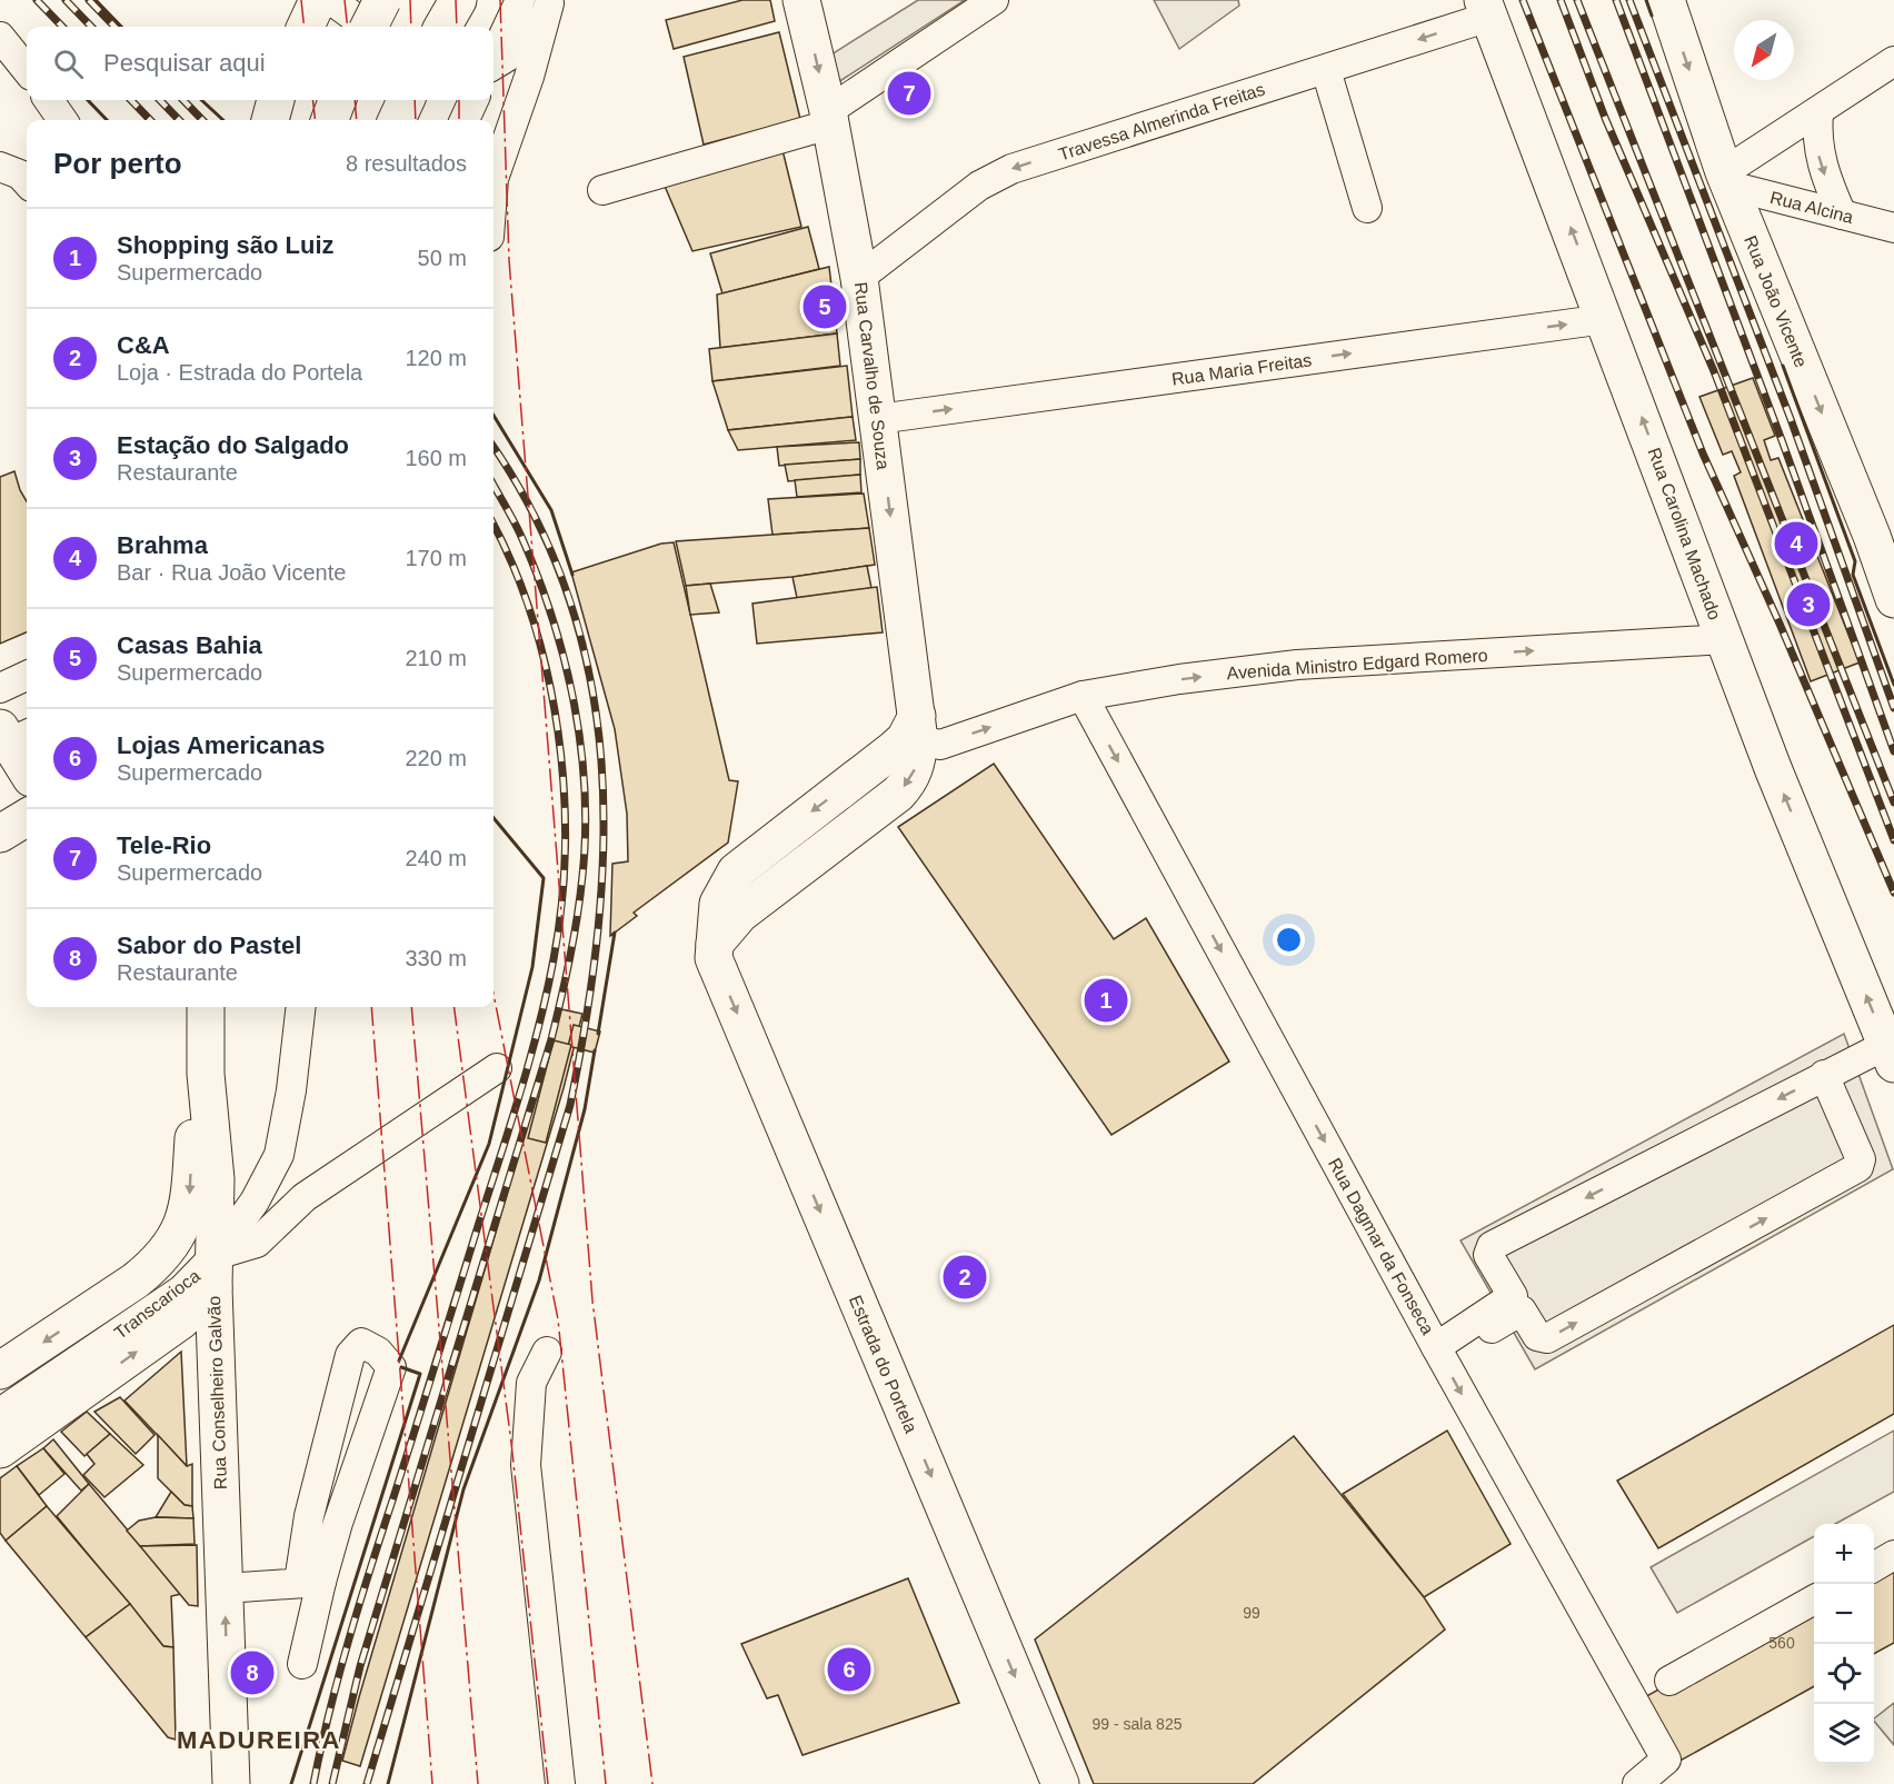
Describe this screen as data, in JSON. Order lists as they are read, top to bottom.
{
  "streets": {
    "main road": [
      "Rua João Vicente",
      "Rua Carvalho de Souza",
      "Rua Carolina Machado",
      "Estrada do Portela",
      "Rua Conselheiro Galvão"
    ],
    "street": [
      "Travessa Almerinda Freitas",
      "Rua Alcina",
      "Rua Maria Freitas",
      "Avenida Ministro Edgard Romero",
      "Rua Dagmar da Fonseca",
      "Transcarioca"
    ]
  },
  "crossings": [
    ["Travessa Almerinda Freitas", "Rua Carvalho de Souza"],
    ["Travessa Almerinda Freitas", "Rua Carolina Machado"],
    ["Rua Alcina", "Rua João Vicente"],
    ["Rua Maria Freitas", "Rua Carvalho de Souza"],
    ["Rua Maria Freitas", "Rua Carolina Machado"],
    ["Rua Carvalho de Souza", "Avenida Ministro Edgard Romero"],
    ["Rua Carvalho de Souza", "Estrada do Portela"],
    ["Rua Carolina Machado", "Avenida Ministro Edgard Romero"],
    ["Avenida Ministro Edgard Romero", "Rua Dagmar da Fonseca"],
    ["Avenida Ministro Edgard Romero", "Estrada do Portela"],
    ["Transcarioca", "Rua Conselheiro Galvão"]
  ],
  "one_way": [
    "Rua João Vicente",
    "Rua Maria Freitas",
    "Rua Carvalho de Souza",
    "Rua Carolina Machado",
    "Avenida Ministro Edgard Romero",
    "Rua Dagmar da Fonseca",
    "Estrada do Portela"
  ],
  "districts": ["MADUREIRA"],
  "house_numbers": ["99", "560", "99 - sala 825"],
  "north": "bottom left",
  "page": {
    "search": "Pesquisar aqui",
    "pins": [
      "7",
      "5",
      "4",
      "3",
      "1",
      "2",
      "6",
      "8"
    ],
    "heading": ["Por perto", "8 resultados"],
    "list": [
      {
        "mark": "1",
        "name": "Shopping são Luiz",
        "note": "Supermercado",
        "value": "50 m"
      },
      {
        "mark": "2",
        "name": "C&A",
        "note": "Loja · Estrada do Portela",
        "value": "120 m"
      },
      {
        "mark": "3",
        "name": "Estação do Salgado",
        "note": "Restaurante",
        "value": "160 m"
      },
      {
        "mark": "4",
        "name": "Brahma",
        "note": "Bar · Rua João Vicente",
        "value": "170 m"
      },
      {
        "mark": "5",
        "name": "Casas Bahia",
        "note": "Supermercado",
        "value": "210 m"
      },
      {
        "mark": "6",
        "name": "Lojas Americanas",
        "note": "Supermercado",
        "value": "220 m"
      },
      {
        "mark": "7",
        "name": "Tele-Rio",
        "note": "Supermercado",
        "value": "240 m"
      },
      {
        "mark": "8",
        "name": "Sabor do Pastel",
        "note": "Restaurante",
        "value": "330 m"
      }
    ],
    "map_buttons": ["+", "−"]
  }
}
